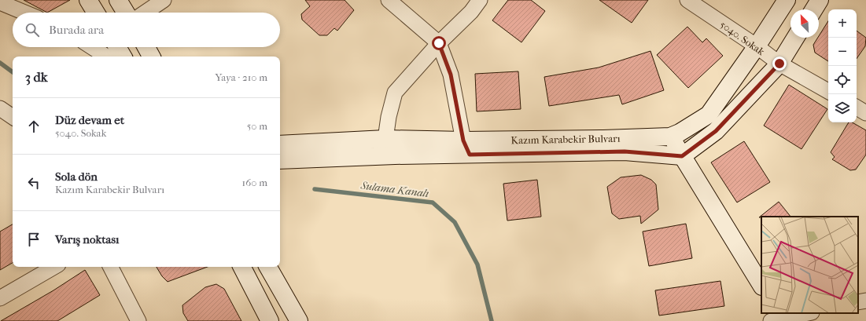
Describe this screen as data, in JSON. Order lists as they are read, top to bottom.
{
  "streets": {
    "main road": ["Kazım Karabekir Bulvarı"],
    "street": ["5040. Sokak"]
  },
  "crossings": [
    ["5040. Sokak", "Kazım Karabekir Bulvarı"]
  ],
  "water": ["Sulama Kanalı"],
  "north": "top left",
  "page": {
    "map_buttons": ["+", "−"],
    "search": "Burada ara",
    "heading": ["3 dk", "Yaya · 210 m"],
    "list": [
      ["Düz devam et", "5040. Sokak", "50 m"],
      ["Sola dön", "Kazım Karabekir Bulvarı", "160 m"],
      "Varış noktası"
    ]
  }
}
